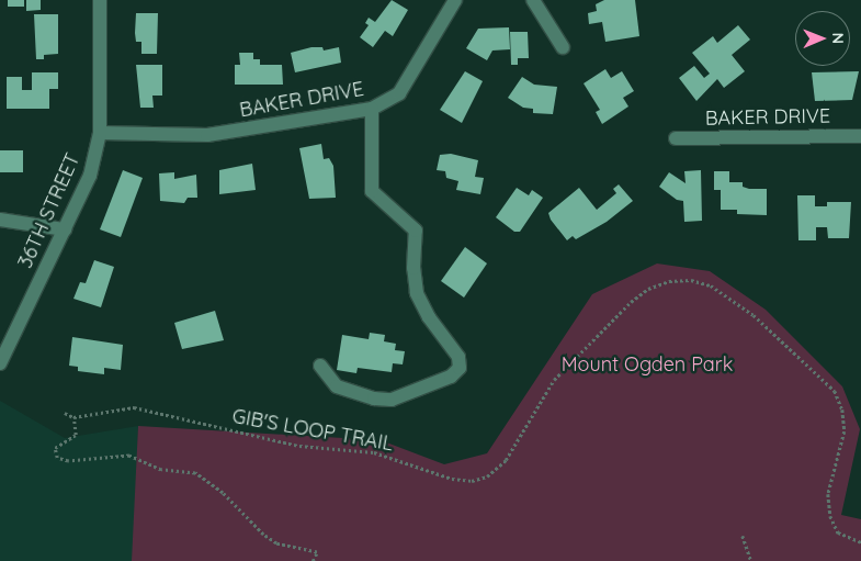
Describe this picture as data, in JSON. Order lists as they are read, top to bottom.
{
  "streets": {
    "street": ["BAKER DRIVE", "36TH STREET"],
    "path": ["GIB'S LOOP TRAIL"]
  },
  "crossings": [
    ["BAKER DRIVE", "36TH STREET"]
  ],
  "parks": ["Mount Ogden Park"],
  "north": "right"
}
